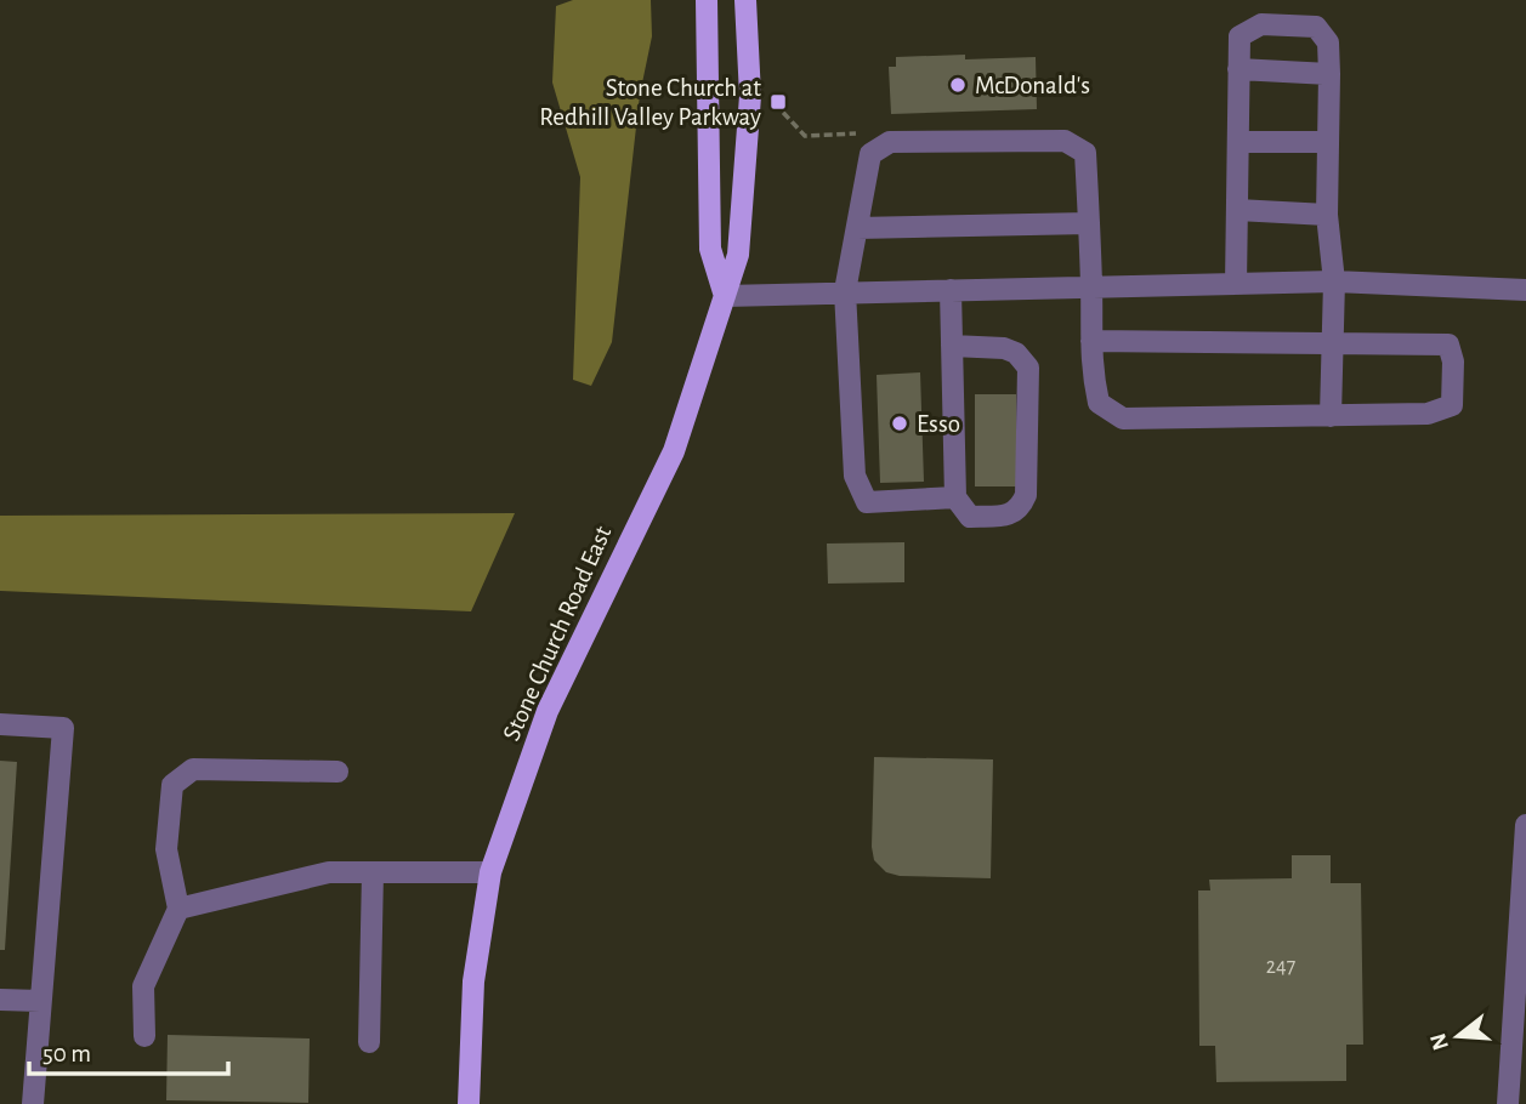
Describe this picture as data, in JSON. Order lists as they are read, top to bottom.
{
  "streets": {
    "main road": ["Stone Church Road East"]
  },
  "places": {
    "other": ["McDonald's", "Esso"],
    "transit": ["Stone Church at Redhill Valley Parkway"]
  },
  "house_numbers": ["247"],
  "scale_bar": "50 m",
  "north": "left"
}
